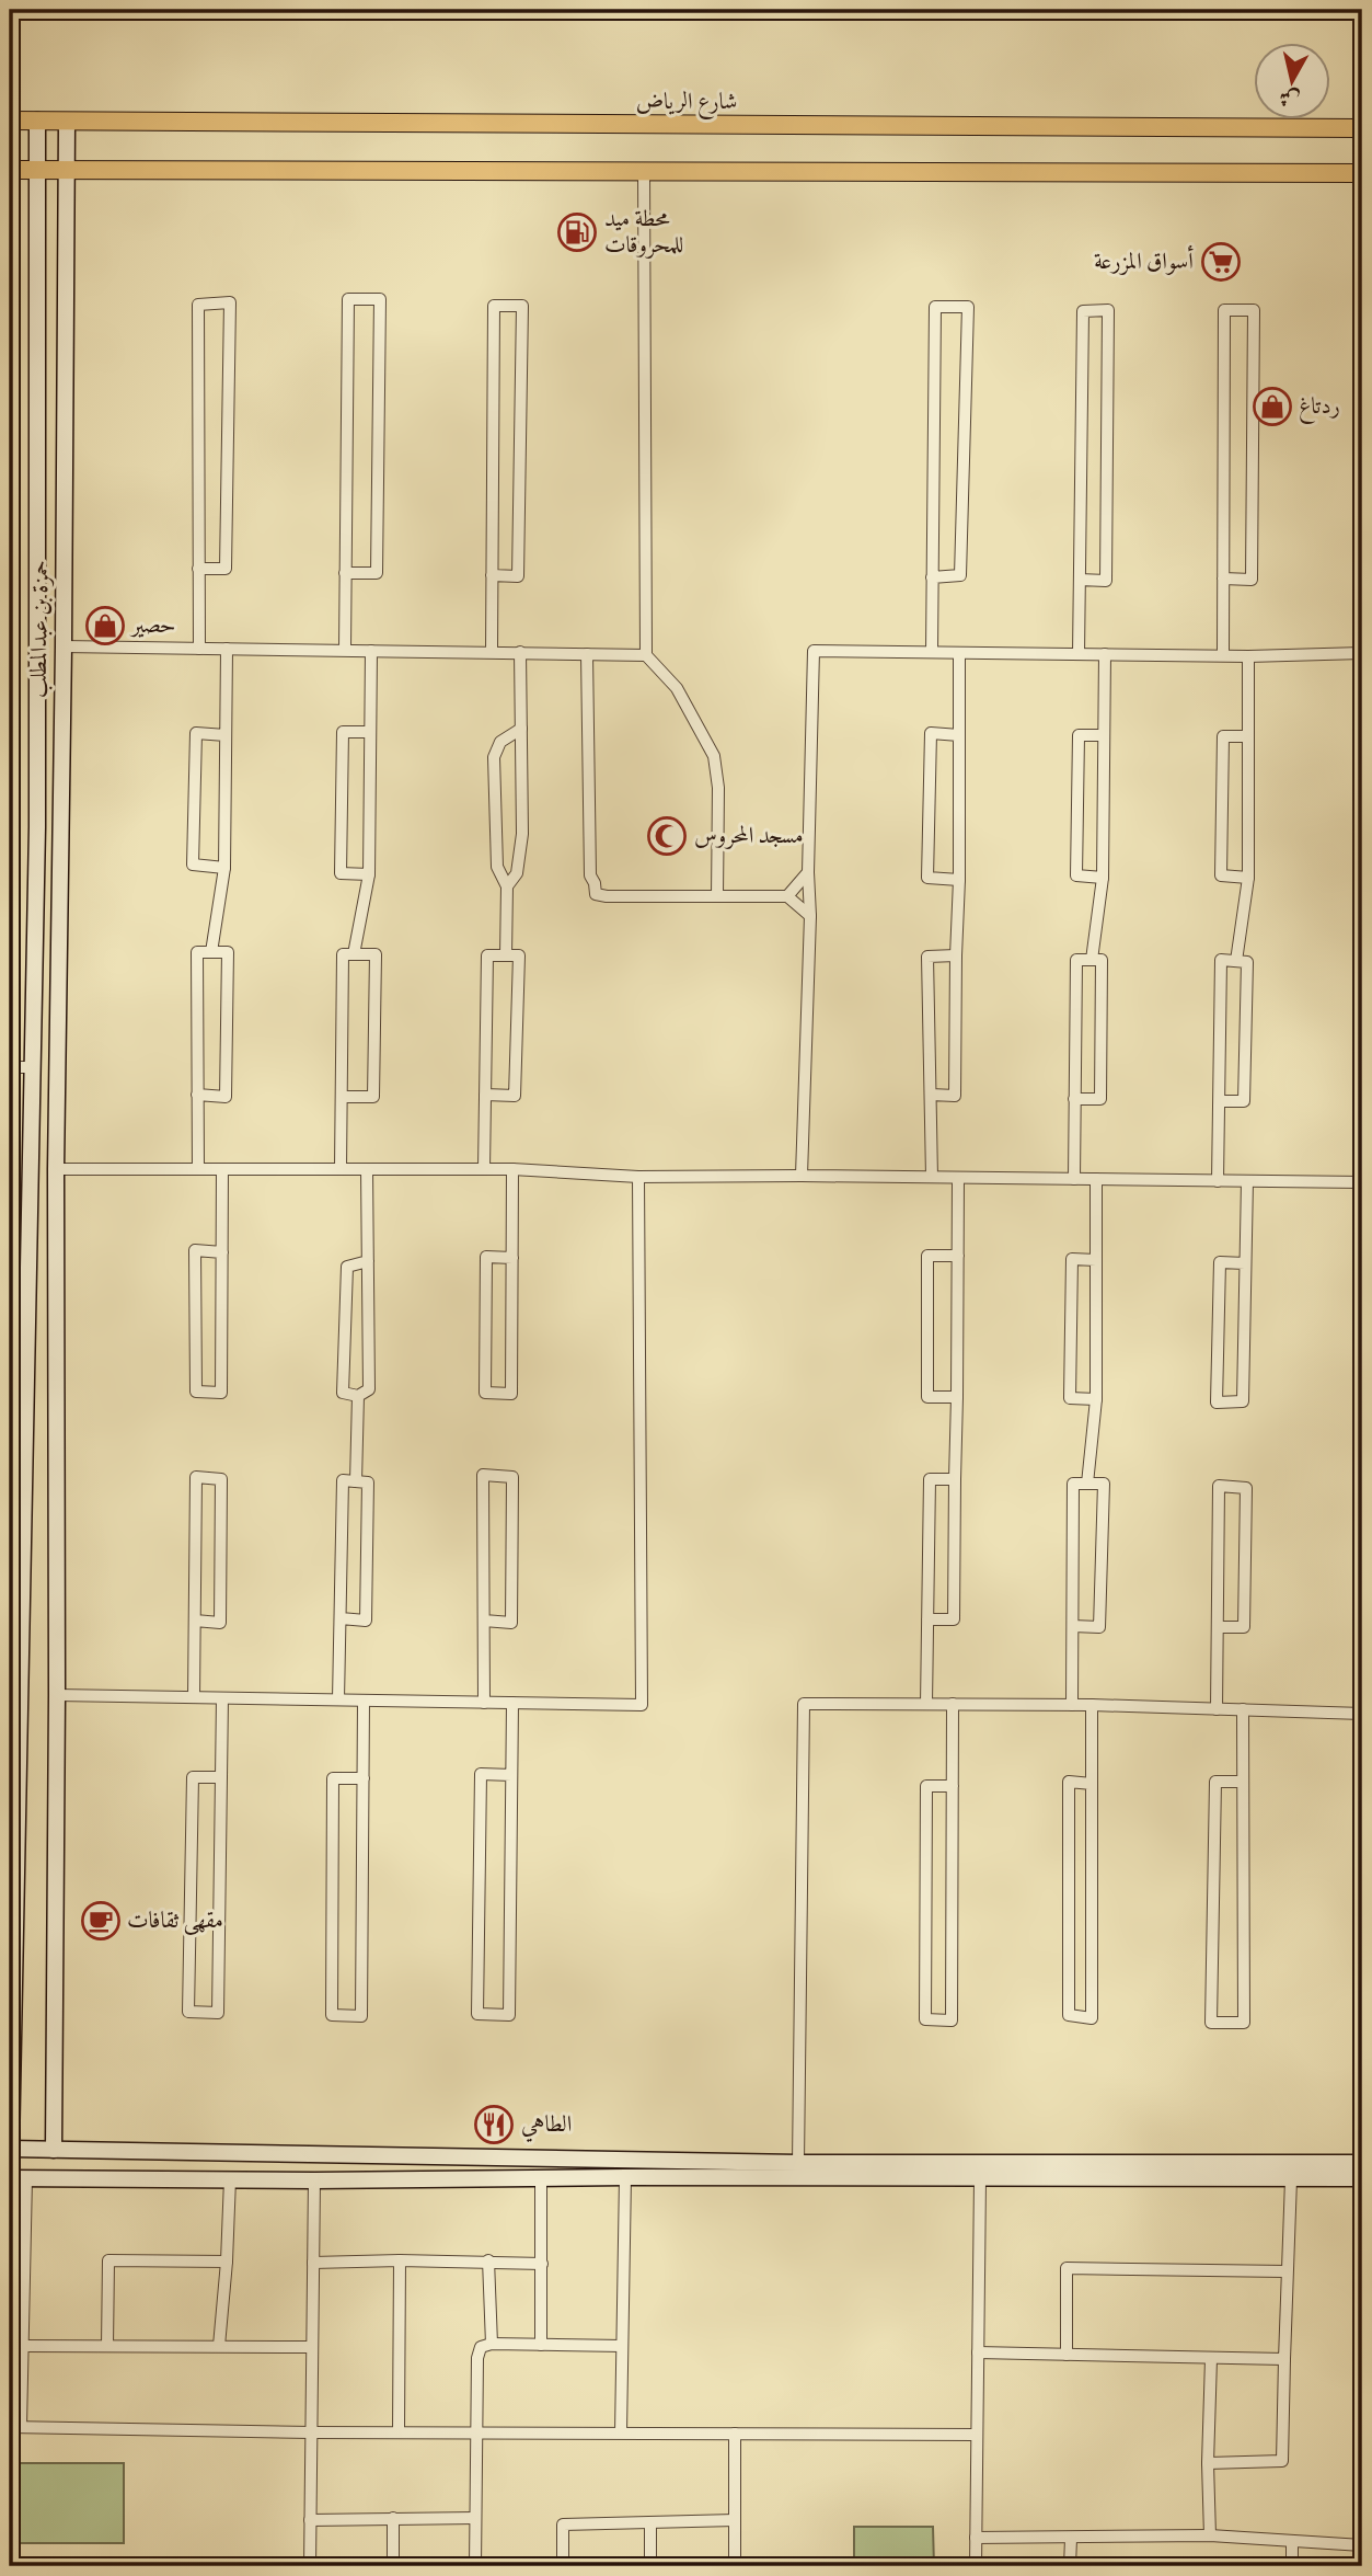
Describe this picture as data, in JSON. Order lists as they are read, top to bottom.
{
  "streets": {
    "main road": ["شارع الرياض"],
    "street": ["حمزة بن عبدالمطلب"]
  },
  "crossings": [
    ["شارع الرياض", "حمزة بن عبدالمطلب"]
  ],
  "places": {
    "fuel station": ["محطة ميد للمحروقات"],
    "supermarket": ["أسواق المزرعة"],
    "shop": ["ردتاغ", "حصير"],
    "mosque": ["مسجد المحروس"],
    "cafe": ["مقهى ثقافات"],
    "restaurant": ["الطاهي"]
  },
  "north": "bottom"
}
